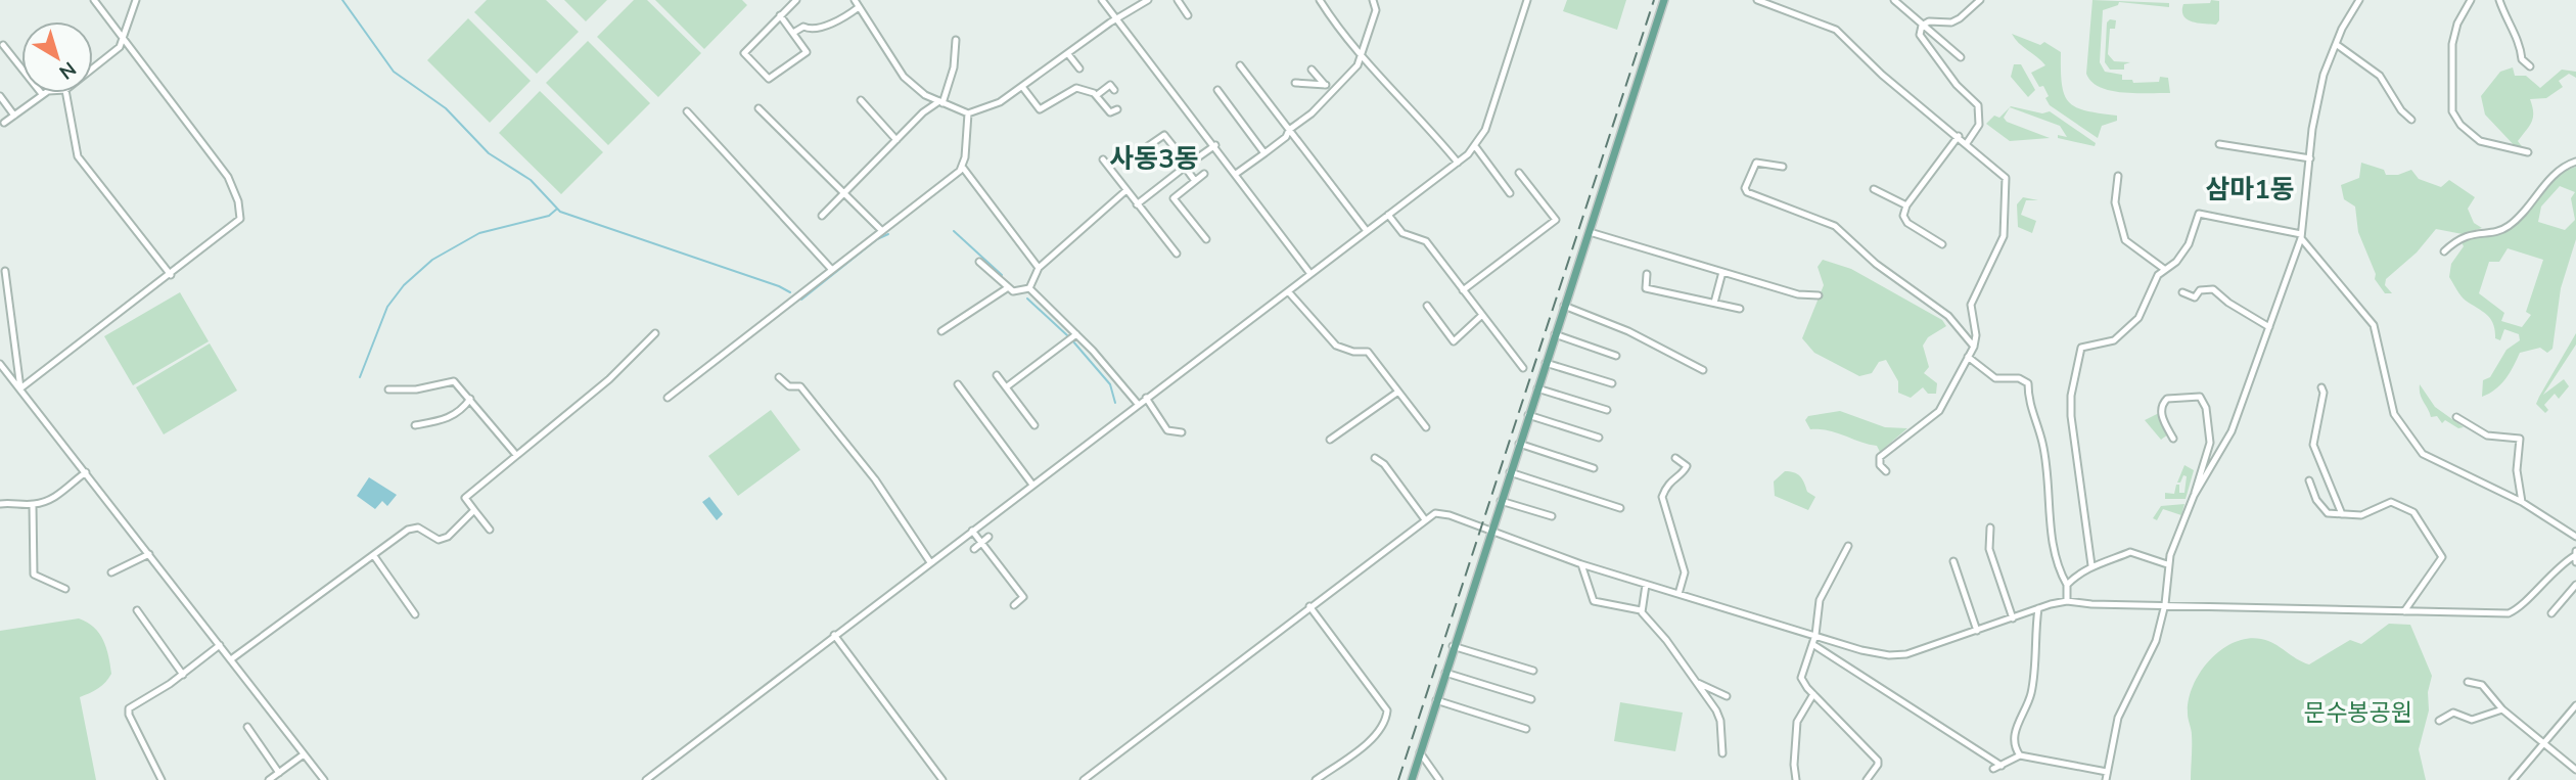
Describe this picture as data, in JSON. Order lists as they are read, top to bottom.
{
  "districts": ["사동3동", "삼마1동"],
  "parks": ["문수봉공원"],
  "north": "bottom right"
}
